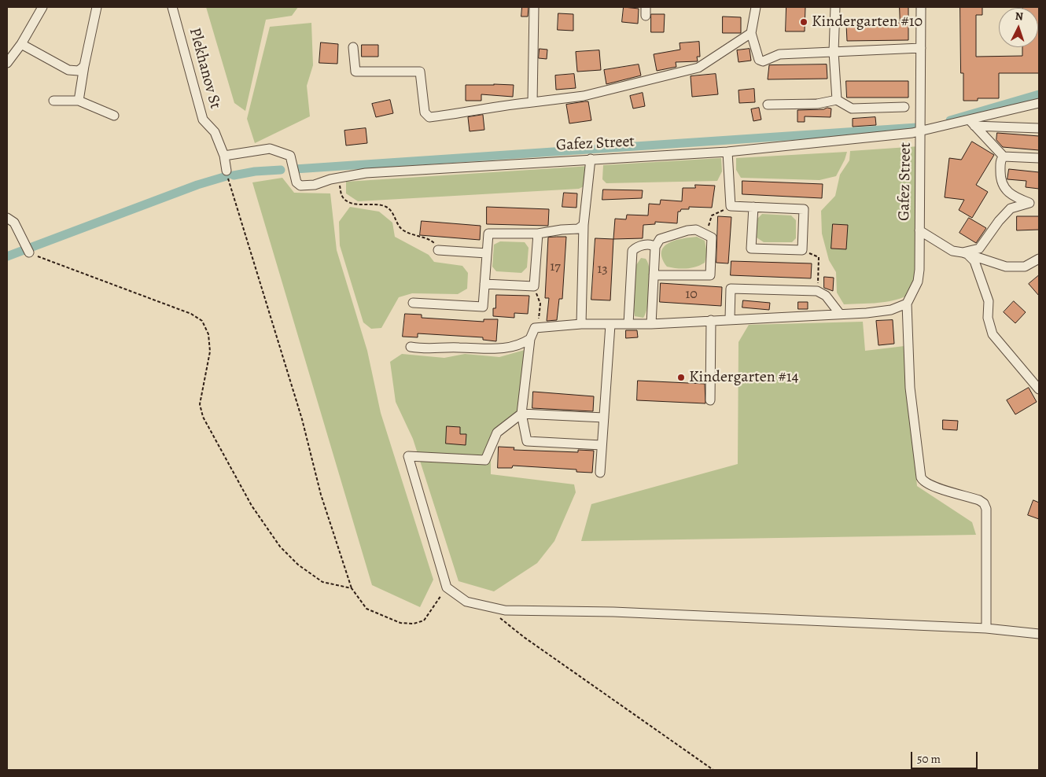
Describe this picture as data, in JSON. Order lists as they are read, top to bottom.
{
  "streets": {
    "street": ["Plekhanov St", "Gafez Street"]
  },
  "crossings": [
    ["Plekhanov St", "Gafez Street"]
  ],
  "places": ["Kindergarten #10", "Kindergarten #14"],
  "house_numbers": ["17", "13", "10"],
  "scale_bar": "50 m",
  "north": "top"
}
